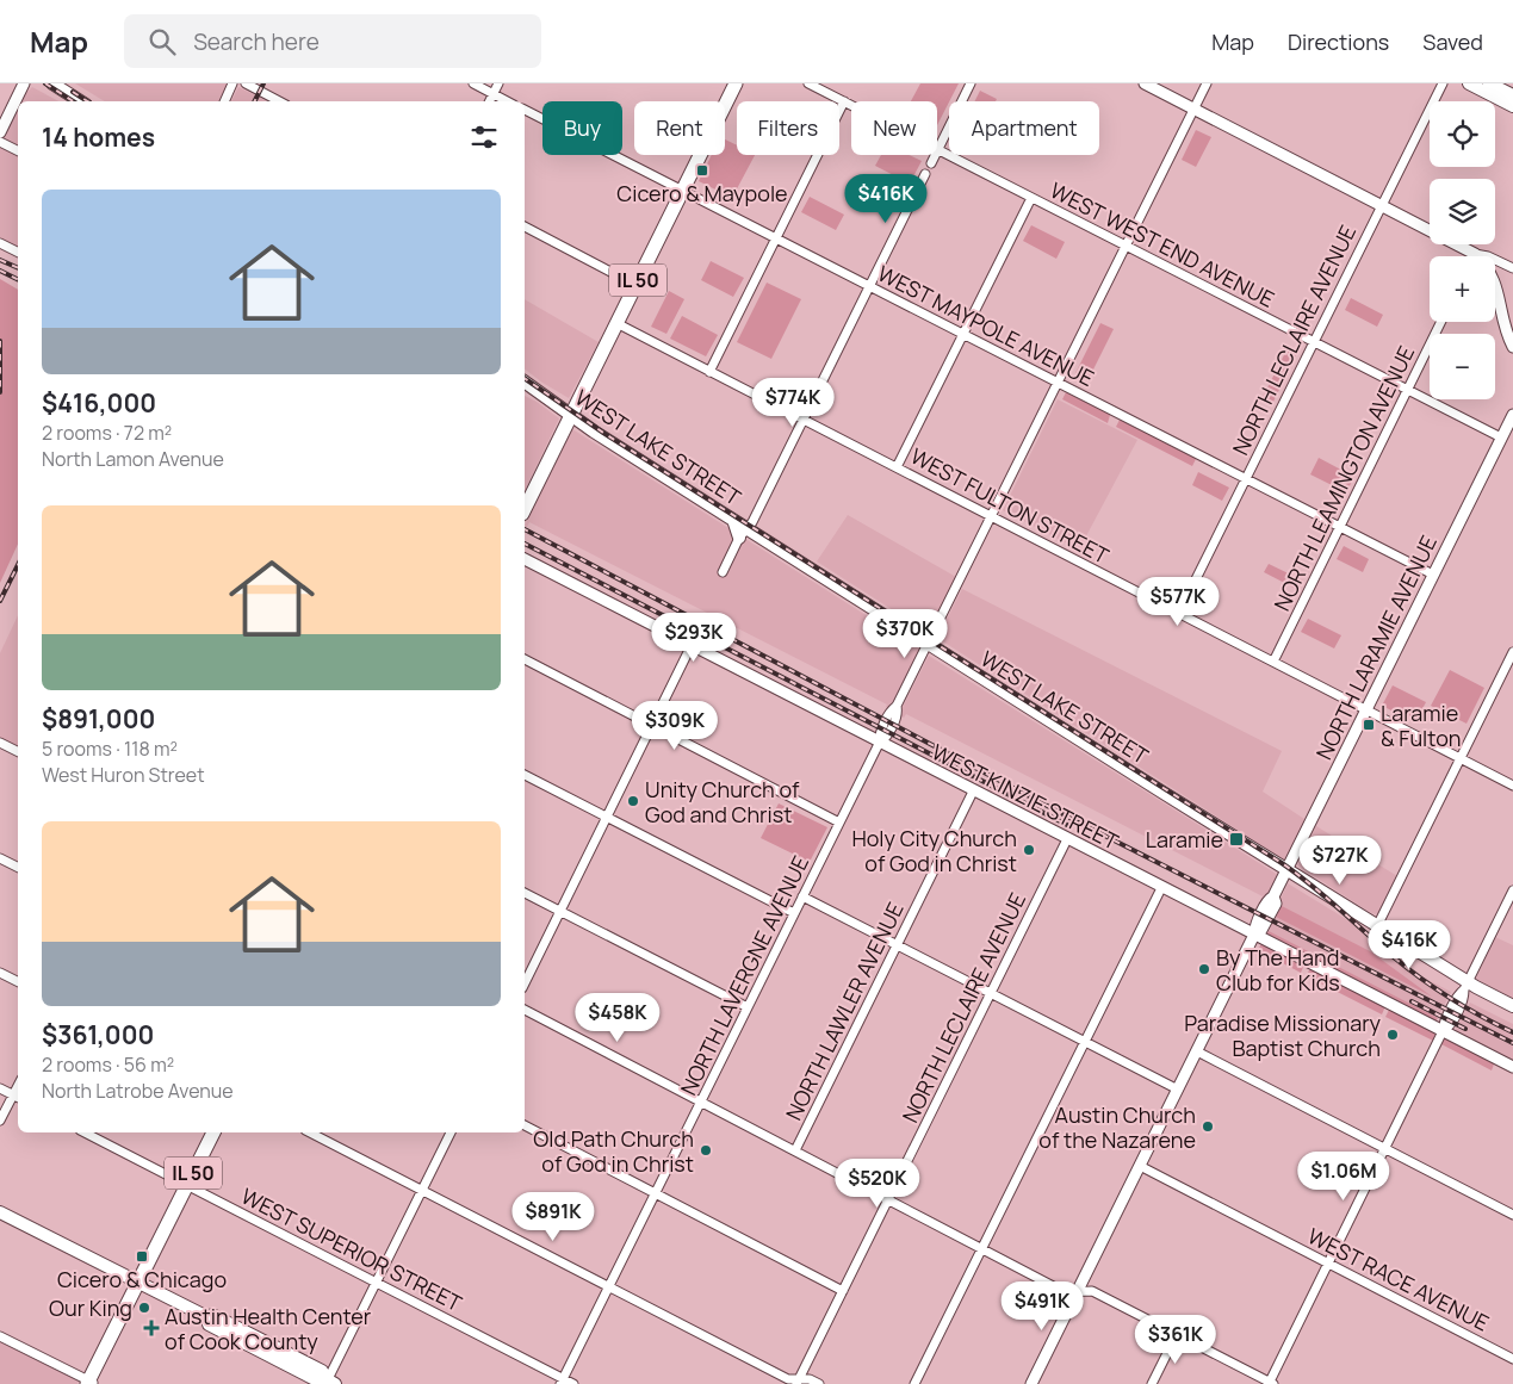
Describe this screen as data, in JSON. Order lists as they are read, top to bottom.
{
  "streets": {
    "main road": ["IL 50", "WEST LAKE STREET"],
    "street": [
      "WEST WEST END AVENUE",
      "WEST MAYPOLE AVENUE",
      "NORTH LECLAIRE AVENUE",
      "NORTH LEAMINGTON AVENUE",
      "WEST FULTON STREET",
      "NORTH LARAMIE AVENUE",
      "WEST KINZIE STREET",
      "NORTH LAVERGNE AVENUE",
      "NORTH LAWLER AVENUE",
      "WEST SUPERIOR STREET",
      "WEST RACE AVENUE"
    ]
  },
  "crossings": [
    ["WEST WEST END AVENUE", "NORTH LECLAIRE AVENUE"],
    ["WEST WEST END AVENUE", "NORTH LEAMINGTON AVENUE"],
    ["WEST WEST END AVENUE", "NORTH LARAMIE AVENUE"],
    ["WEST WEST END AVENUE", "NORTH LAVERGNE AVENUE"],
    ["IL 50", "WEST MAYPOLE AVENUE"],
    ["IL 50", "WEST LAKE STREET"],
    ["IL 50", "WEST FULTON STREET"],
    ["IL 50", "WEST SUPERIOR STREET"],
    ["WEST MAYPOLE AVENUE", "NORTH LECLAIRE AVENUE"],
    ["WEST MAYPOLE AVENUE", "NORTH LEAMINGTON AVENUE"],
    ["WEST MAYPOLE AVENUE", "NORTH LARAMIE AVENUE"],
    ["WEST MAYPOLE AVENUE", "NORTH LAVERGNE AVENUE"],
    ["NORTH LECLAIRE AVENUE", "WEST FULTON STREET"],
    ["NORTH LECLAIRE AVENUE", "WEST KINZIE STREET"],
    ["WEST LAKE STREET", "NORTH LARAMIE AVENUE"],
    ["WEST LAKE STREET", "NORTH LAVERGNE AVENUE"],
    ["NORTH LEAMINGTON AVENUE", "WEST FULTON STREET"],
    ["WEST FULTON STREET", "NORTH LARAMIE AVENUE"],
    ["WEST FULTON STREET", "NORTH LAVERGNE AVENUE"],
    ["NORTH LARAMIE AVENUE", "WEST KINZIE STREET"],
    ["NORTH LARAMIE AVENUE", "WEST RACE AVENUE"],
    ["WEST KINZIE STREET", "NORTH LAVERGNE AVENUE"],
    ["WEST KINZIE STREET", "NORTH LAWLER AVENUE"],
    ["NORTH LAVERGNE AVENUE", "WEST SUPERIOR STREET"]
  ],
  "places": {
    "transit": [
      "Cicero & Maypole",
      "Laramie & Fulton",
      "Laramie",
      "Cicero & Chicago"
    ],
    "other": [
      "Unity Church of God and Christ",
      "Holy City Church of God in Christ",
      "By The Hand Club for Kids",
      "Paradise Missionary Baptist Church",
      "Austin Church of the Nazarene",
      "Old Path Church of God in Christ",
      "Our King"
    ],
    "health": ["Austin Health Center of Cook County"]
  },
  "page": {
    "header": "Map",
    "search": "Search here",
    "nav": ["Map", "Directions", "Saved"],
    "map_buttons": ["+", "−"],
    "chip": [
      "Buy",
      "Rent",
      "Filters",
      "New",
      "Apartment"
    ],
    "heading": "14 homes",
    "list": [
      {
        "name": "$416,000",
        "note": "2 rooms · 72 m² · North Lamon Avenue"
      },
      {
        "name": "$891,000",
        "note": "5 rooms · 118 m² · West Huron Street"
      },
      {
        "name": "$361,000",
        "note": "2 rooms · 56 m² · North Latrobe Avenue"
      }
    ],
    "price": [
      "$416K",
      "$774K",
      "$577K",
      "$370K",
      "$293K",
      "$309K",
      "$727K",
      "$416K",
      "$458K",
      "$1.06M",
      "$520K",
      "$891K",
      "$491K",
      "$361K"
    ]
  }
}
